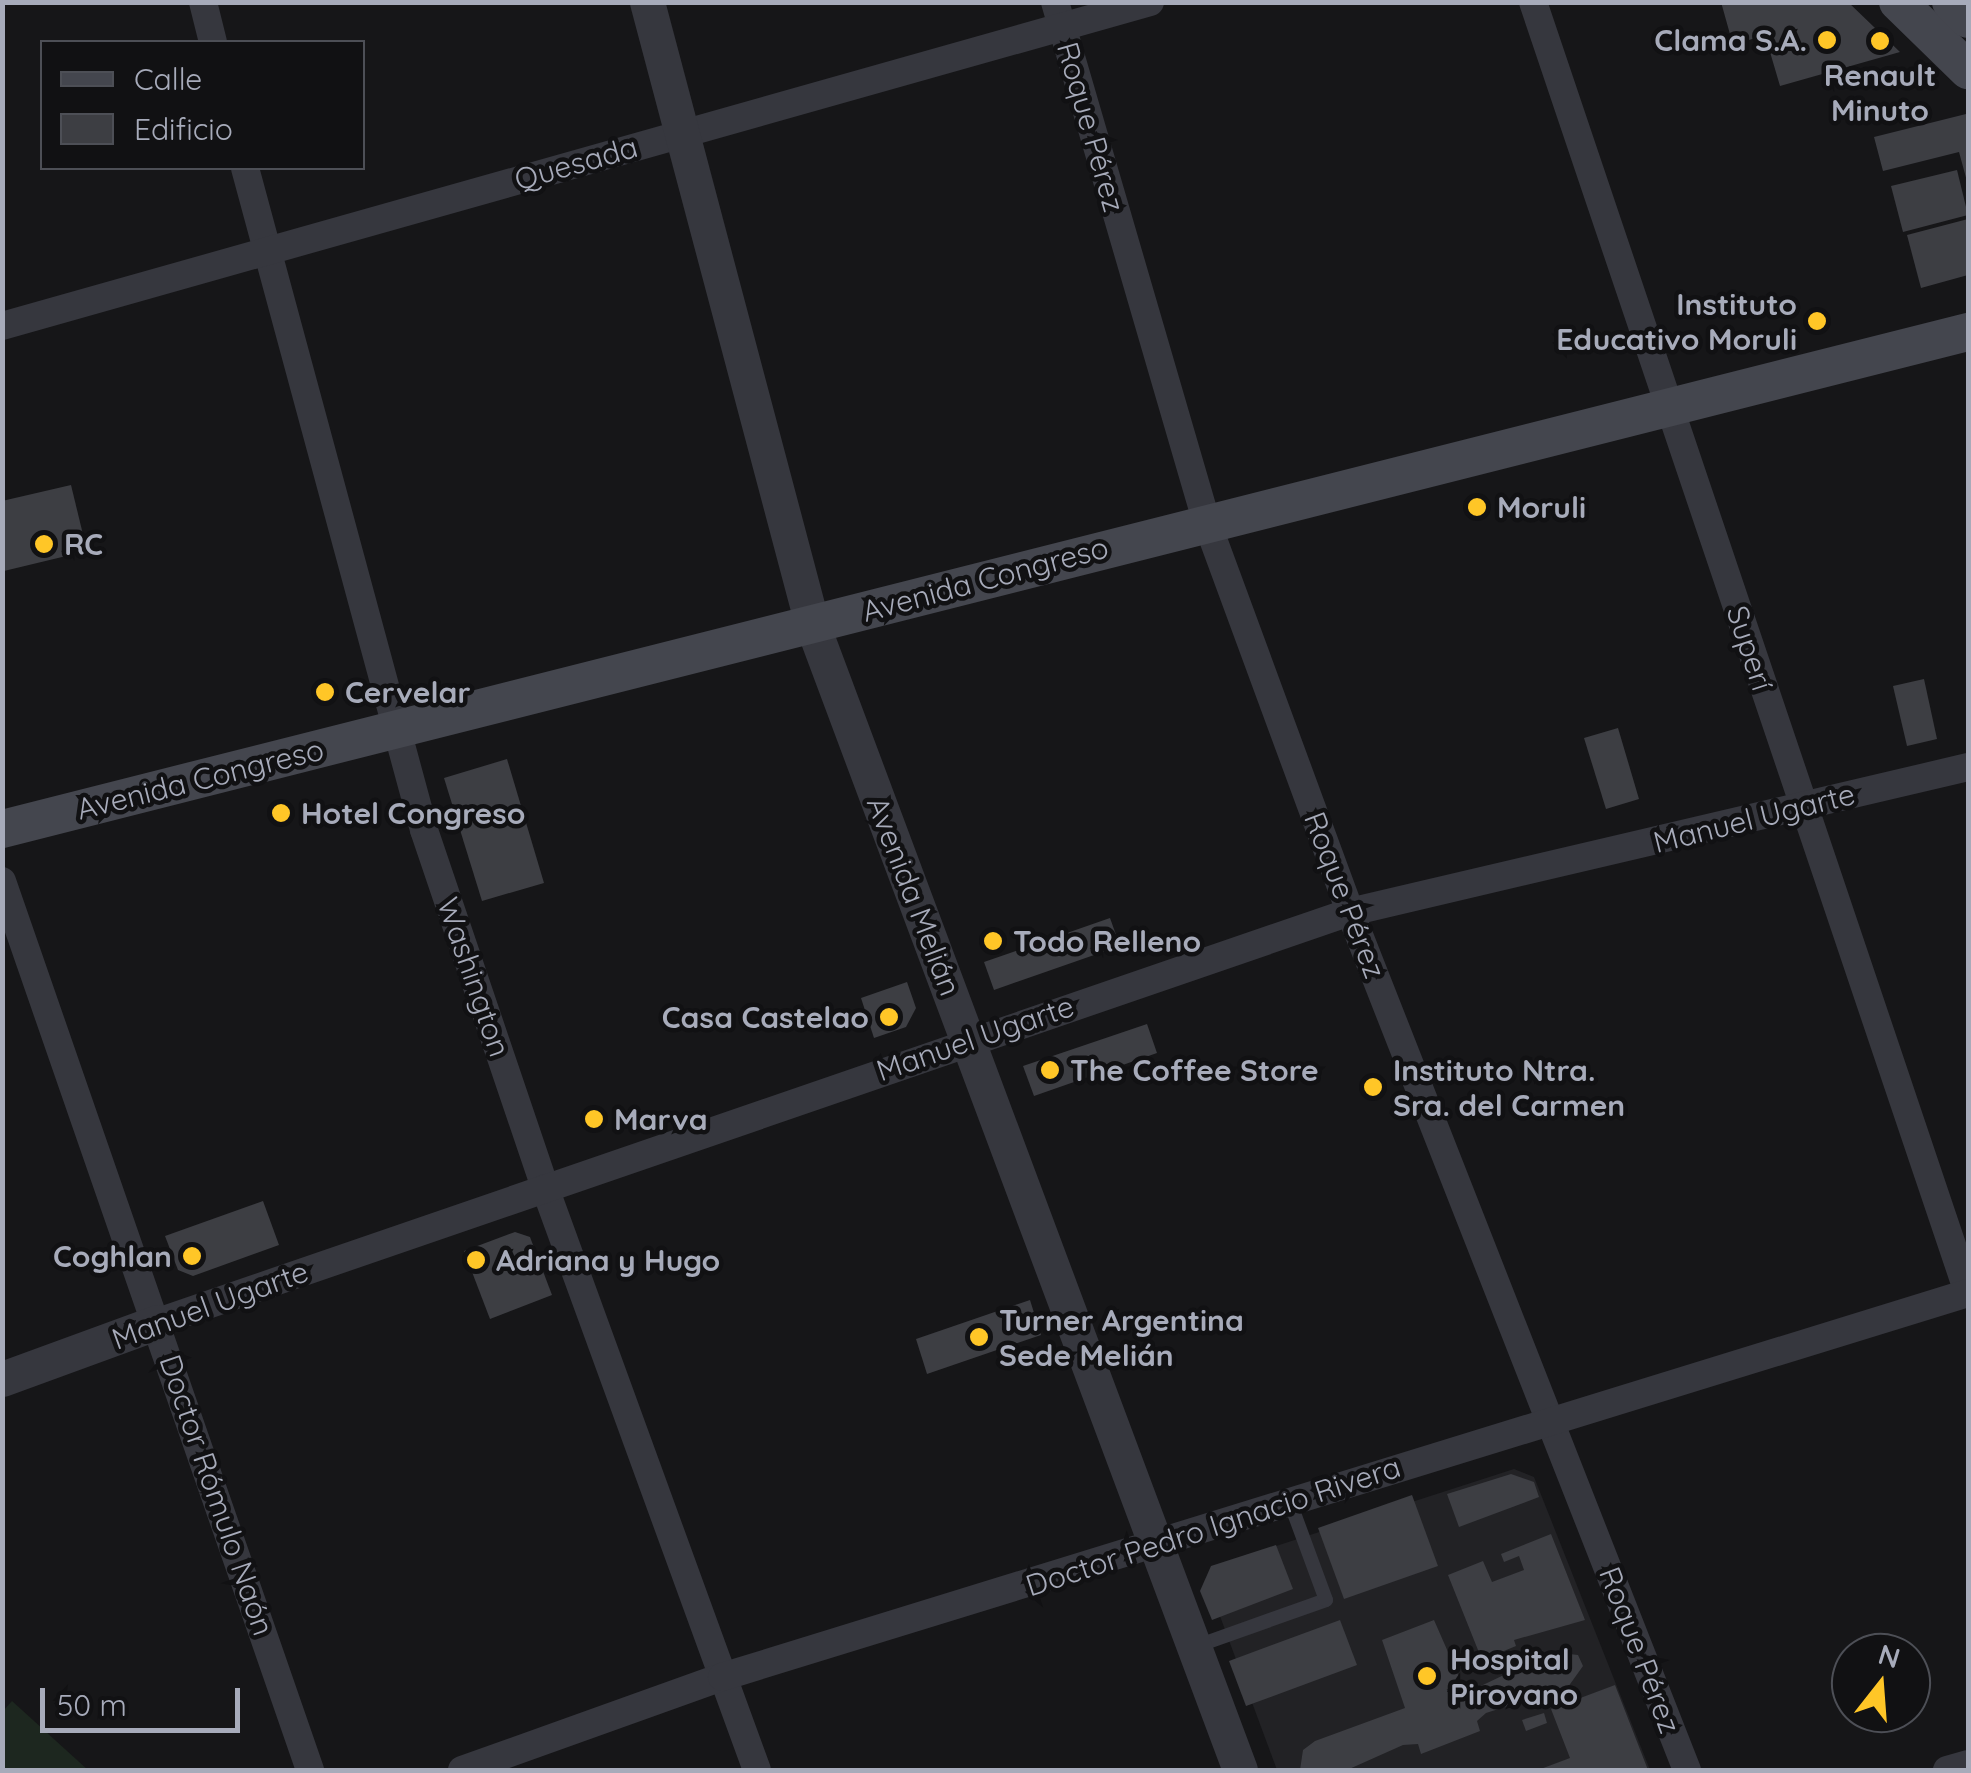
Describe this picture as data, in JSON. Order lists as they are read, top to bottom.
{
  "streets": {
    "main road": ["Avenida Congreso"],
    "street": [
      "Roque Pérez",
      "Quesada",
      "Superí",
      "Manuel Ugarte",
      "Avenida Melián",
      "Washington",
      "Doctor Rómulo Naón",
      "Doctor Pedro Ignacio Rivera"
    ]
  },
  "crossings": [
    ["Roque Pérez", "Quesada"],
    ["Roque Pérez", "Avenida Congreso"],
    ["Roque Pérez", "Manuel Ugarte"],
    ["Roque Pérez", "Doctor Pedro Ignacio Rivera"],
    ["Quesada", "Avenida Melián"],
    ["Quesada", "Washington"],
    ["Avenida Congreso", "Superí"],
    ["Avenida Congreso", "Avenida Melián"],
    ["Avenida Congreso", "Washington"],
    ["Superí", "Manuel Ugarte"],
    ["Superí", "Doctor Pedro Ignacio Rivera"],
    ["Manuel Ugarte", "Avenida Melián"],
    ["Manuel Ugarte", "Washington"],
    ["Manuel Ugarte", "Doctor Rómulo Naón"],
    ["Avenida Melián", "Doctor Pedro Ignacio Rivera"],
    ["Washington", "Doctor Pedro Ignacio Rivera"]
  ],
  "places": [
    "Clama S.A.",
    "Renault Minuto",
    "Instituto Educativo Moruli",
    "Moruli",
    "RC",
    "Cervelar",
    "Hotel Congreso",
    "Todo Relleno",
    "Casa Castelao",
    "The Coffee Store",
    "Instituto Ntra. Sra. del Carmen",
    "Marva",
    "Coghlan",
    "Adriana y Hugo",
    "Turner Argentina Sede Melián",
    "Hospital Pirovano"
  ],
  "legend": ["Calle", "Edificio"],
  "scale_bar": "50 m",
  "north": "top"
}
